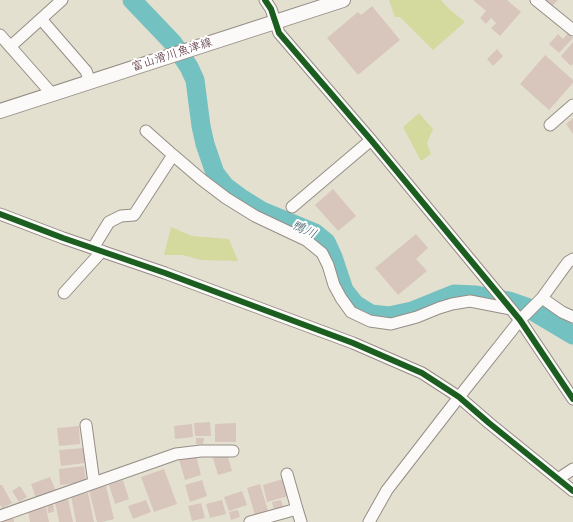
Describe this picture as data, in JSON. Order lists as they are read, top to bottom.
{
  "streets": {
    "main road": ["富山滑川魚津線"]
  },
  "water": ["鴨川"]
}
